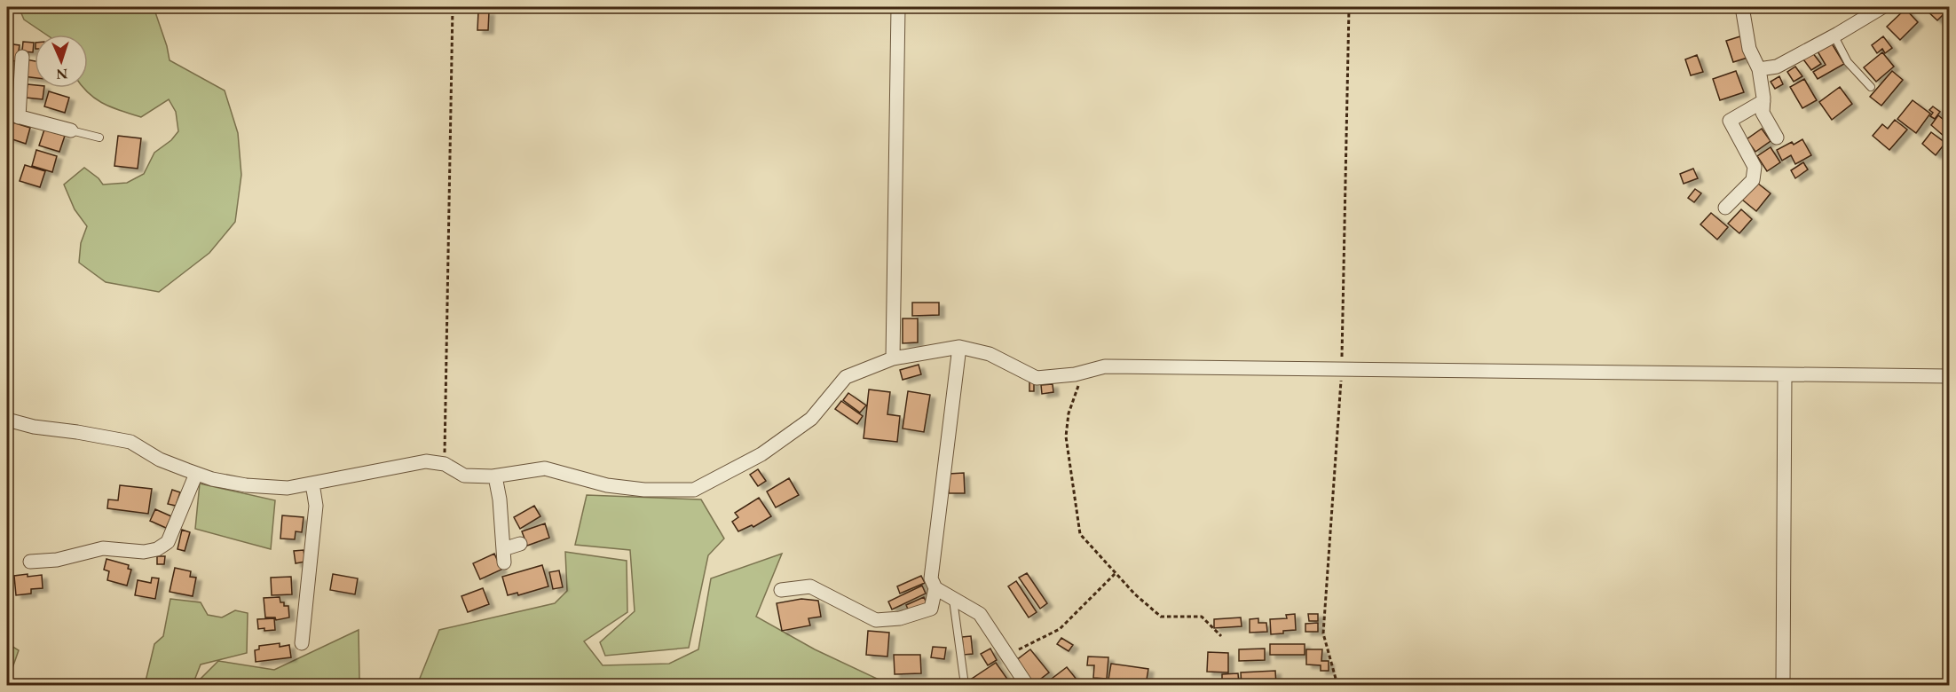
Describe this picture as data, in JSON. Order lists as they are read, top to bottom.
{
  "north": "bottom"
}
